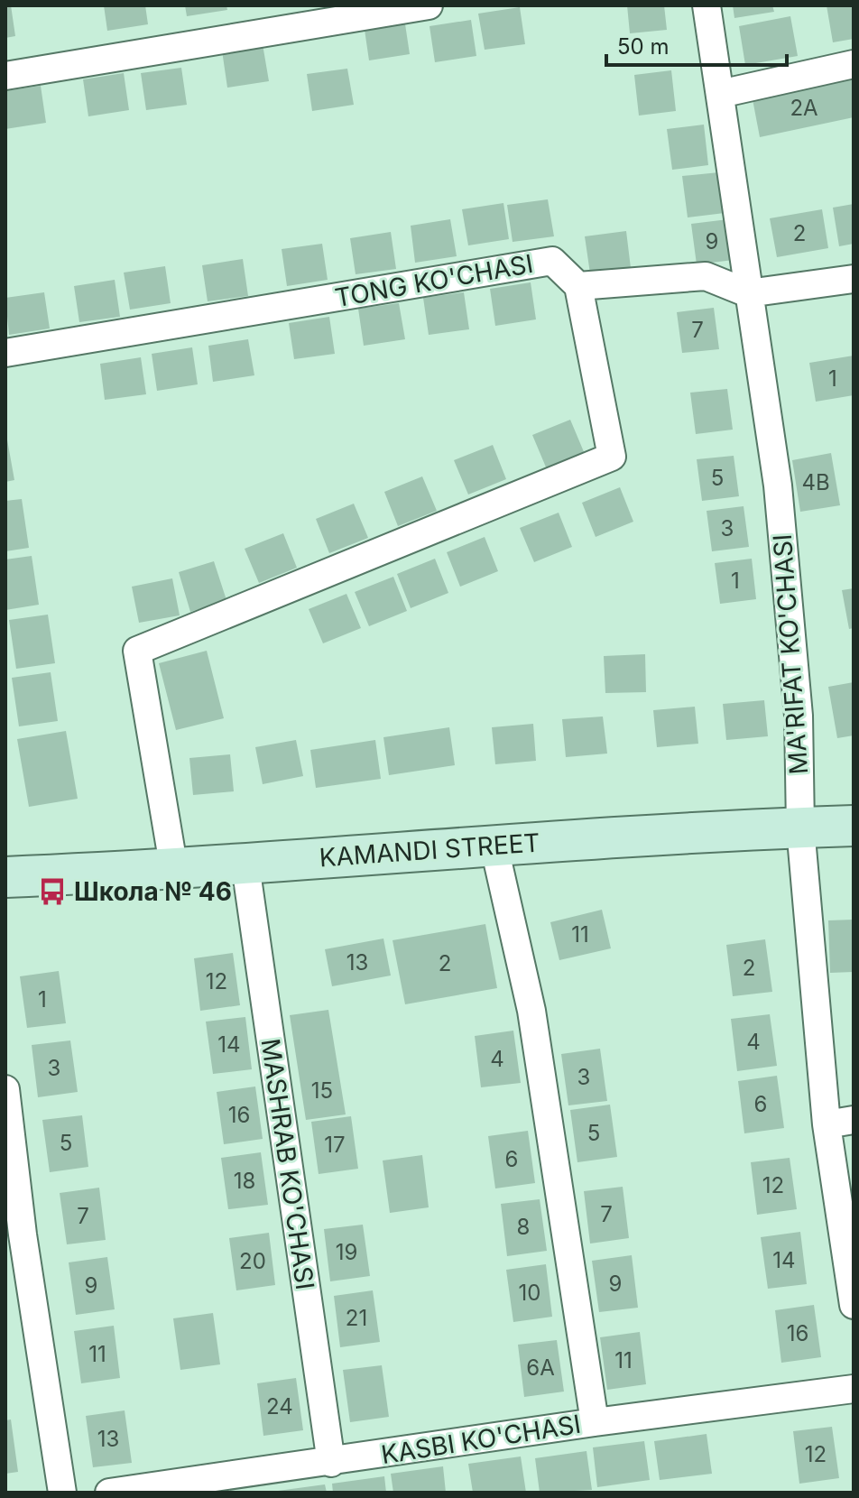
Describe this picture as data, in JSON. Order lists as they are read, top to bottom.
{
  "streets": {
    "main road": ["KAMANDI STREET"],
    "street": [
      "TONG KO'CHASI",
      "MA'RIFAT KO'CHASI",
      "MASHRAB KO'CHASI",
      "KASBI KO'CHASI"
    ]
  },
  "crossings": [
    ["MA'RIFAT KO'CHASI", "KAMANDI STREET"],
    ["KAMANDI STREET", "MASHRAB KO'CHASI"],
    ["MASHRAB KO'CHASI", "KASBI KO'CHASI"]
  ],
  "places": {
    "bus stop": ["Школа № 46"]
  },
  "house_numbers": [
    "2A",
    "2",
    "9",
    "7",
    "1",
    "5",
    "4B",
    "3",
    "1",
    "11",
    "13",
    "2",
    "2",
    "12",
    "1",
    "4",
    "14",
    "4",
    "3",
    "3",
    "15",
    "6",
    "16",
    "5",
    "5",
    "17",
    "6",
    "18",
    "12",
    "7",
    "7",
    "8",
    "19",
    "14",
    "20",
    "9",
    "9",
    "10",
    "21",
    "16",
    "11",
    "11",
    "6A",
    "24",
    "13",
    "12"
  ],
  "scale_bar": "50 m"
}
